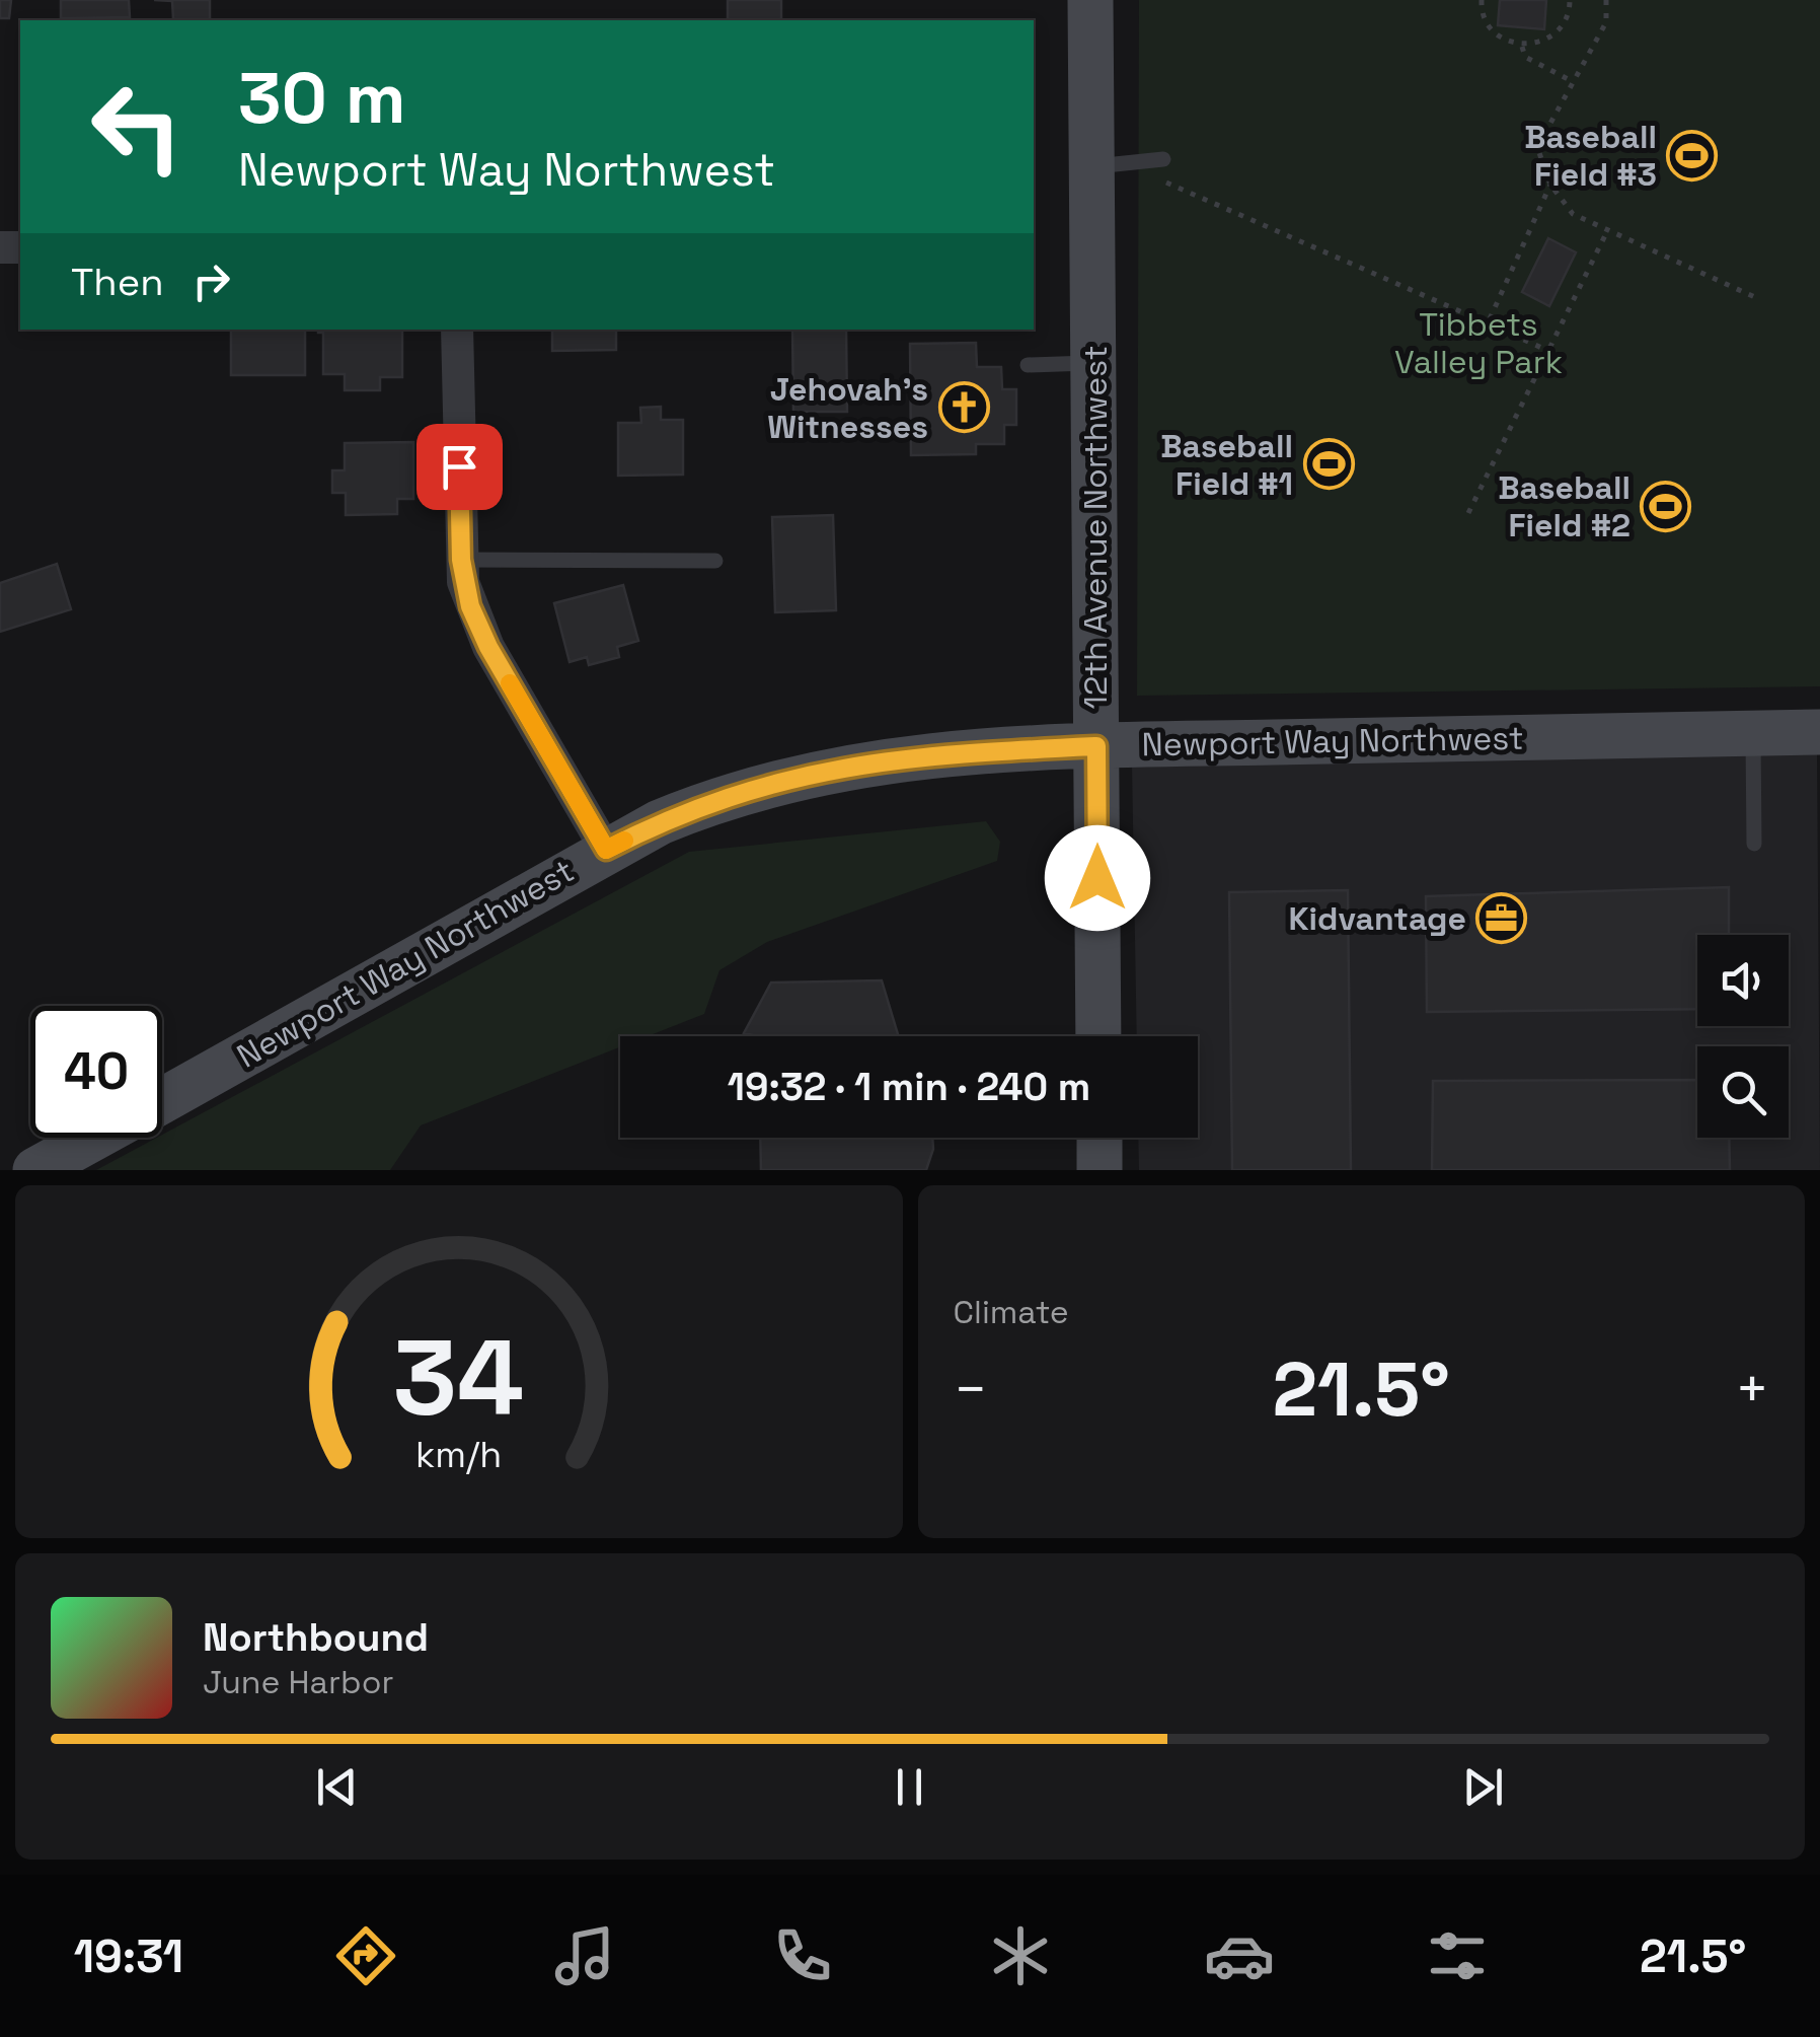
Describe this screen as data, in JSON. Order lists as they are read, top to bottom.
{
  "streets": {
    "street": ["12th Avenue Northwest", "Newport Way Northwest"]
  },
  "crossings": [
    ["12th Avenue Northwest", "Newport Way Northwest"]
  ],
  "parks": ["Tibbets Valley Park"],
  "places": {
    "sports": ["Baseball Field #3", "Baseball Field #1", "Baseball Field #2"],
    "church": ["Jehovah's Witnesses"],
    "office": ["Kidvantage"]
  },
  "page": {
    "turn": ["30 m", "Newport Way Northwest"],
    "then": "Then",
    "limit": "40",
    "trip": "19:32 · 1 min · 240 m",
    "tile": "Climate",
    "heat": ["−", "21.5°", "+"],
    "song": ["Northbound", "June Harbor"],
    "tabs": ["19:31", "21.5°"],
    "gauge": ["34", "km/h"]
  }
}
